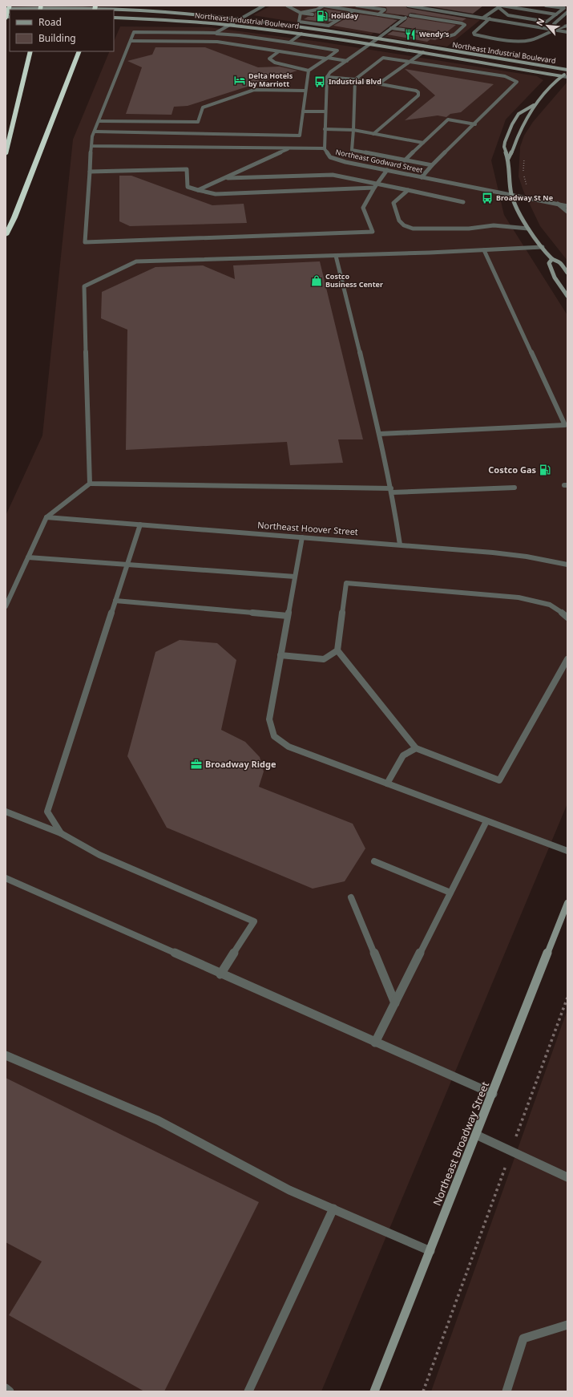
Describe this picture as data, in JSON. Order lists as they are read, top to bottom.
{
  "streets": {
    "main road": ["Northeast Industrial Boulevard", "Northeast Broadway Street"],
    "street": ["Northeast Godward Street", "Northeast Hoover Street"]
  },
  "places": {
    "fuel station": ["Holiday", "Costco Gas"],
    "restaurant": ["Wendy's"],
    "hotel": ["Delta Hotels by Marriott"],
    "bus stop": ["Industrial Blvd", "Broadway St Ne"],
    "shop": ["Costco Business Center"],
    "office": ["Broadway Ridge"]
  },
  "legend": ["Road", "Building"],
  "north": "top left"
}
